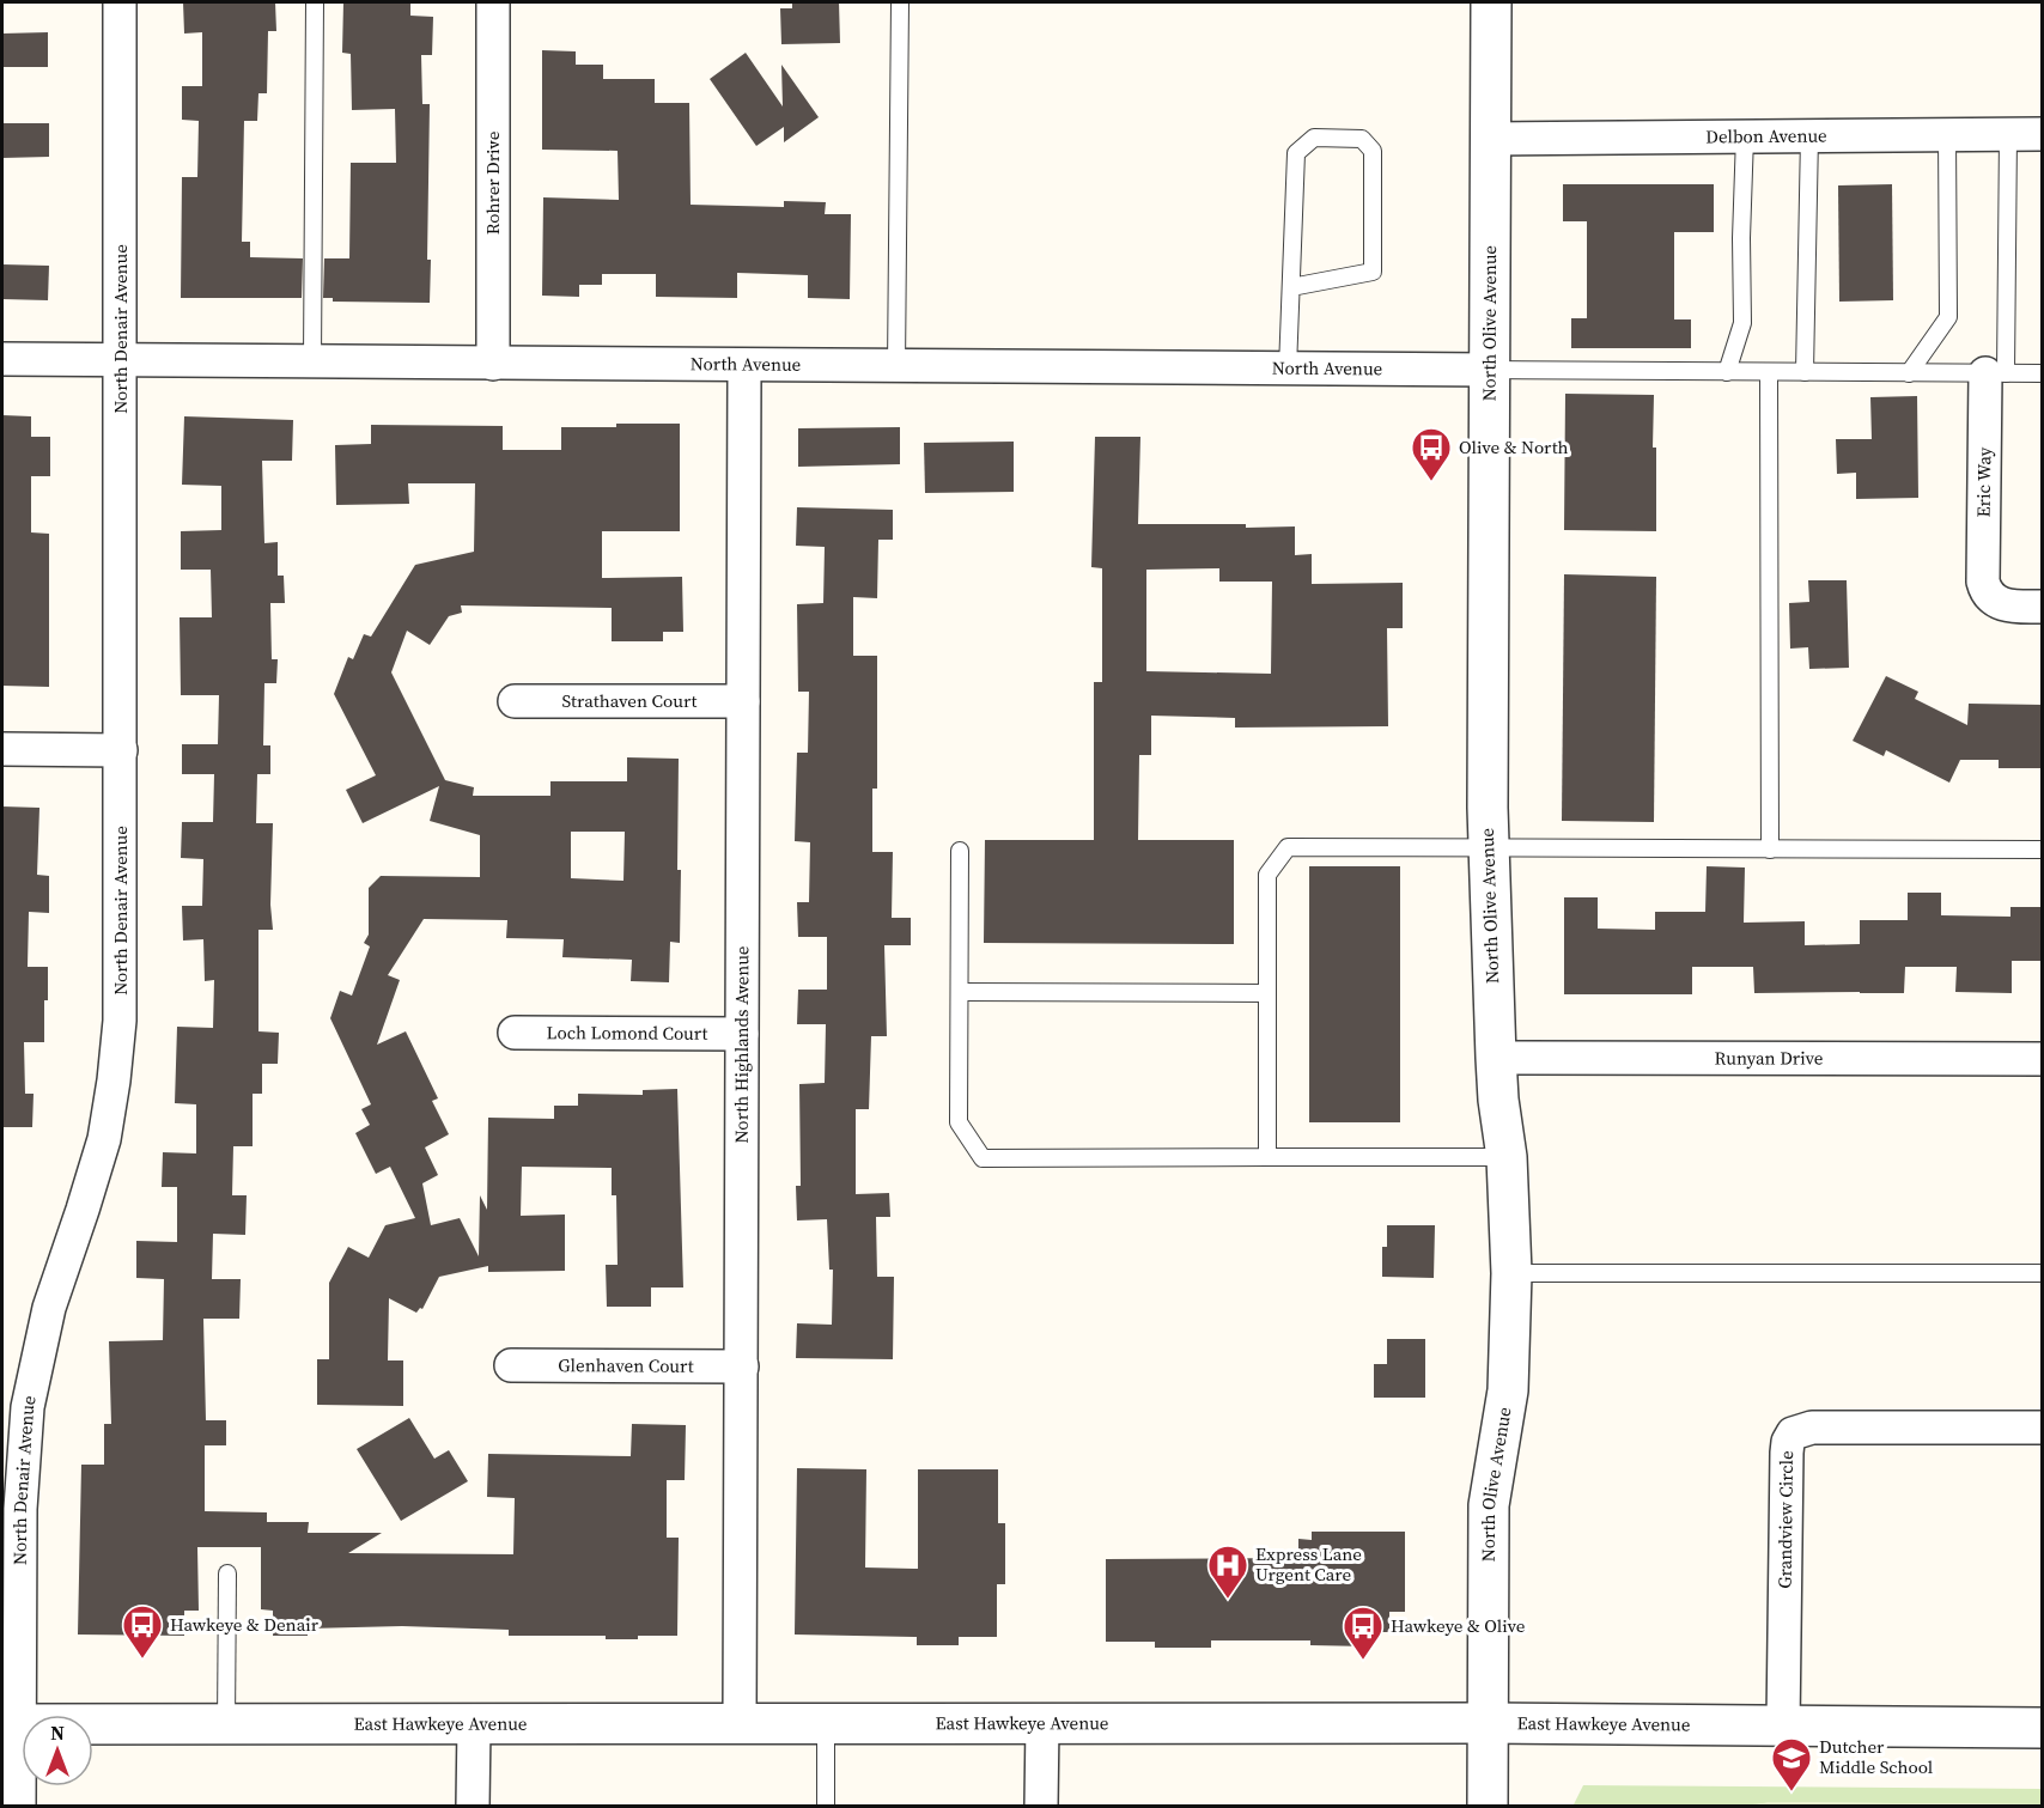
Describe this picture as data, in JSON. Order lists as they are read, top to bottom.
{
  "streets": {
    "street": [
      "Delbon Avenue",
      "Rohrer Drive",
      "North Olive Avenue",
      "North Denair Avenue",
      "North Avenue",
      "Eric Way",
      "Strathaven Court",
      "Loch Lomond Court",
      "North Highlands Avenue",
      "Runyan Drive",
      "Glenhaven Court",
      "Grandview Circle",
      "East Hawkeye Avenue"
    ]
  },
  "crossings": [
    ["Delbon Avenue", "North Olive Avenue"],
    ["Rohrer Drive", "North Avenue"],
    ["North Olive Avenue", "North Avenue"],
    ["North Olive Avenue", "Runyan Drive"],
    ["North Olive Avenue", "East Hawkeye Avenue"],
    ["North Denair Avenue", "North Avenue"],
    ["North Denair Avenue", "East Hawkeye Avenue"],
    ["North Avenue", "North Highlands Avenue"],
    ["Strathaven Court", "North Highlands Avenue"],
    ["Loch Lomond Court", "North Highlands Avenue"],
    ["North Highlands Avenue", "Glenhaven Court"],
    ["North Highlands Avenue", "East Hawkeye Avenue"],
    ["Grandview Circle", "East Hawkeye Avenue"]
  ],
  "places": {
    "bus stop": ["Olive & North", "Hawkeye & Denair", "Hawkeye & Olive"],
    "hospital": ["Express Lane Urgent Care"],
    "school or university": ["Dutcher Middle School"]
  },
  "north": "top"
}
